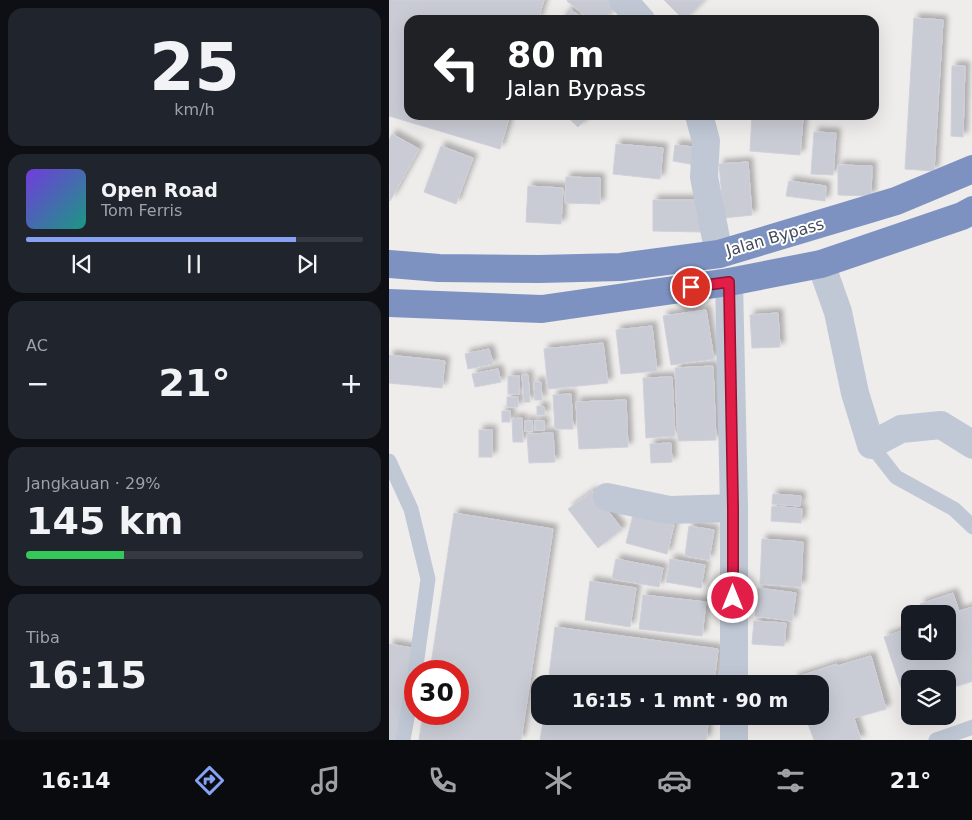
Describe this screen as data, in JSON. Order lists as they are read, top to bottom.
{
  "streets": {
    "highway": ["Jalan Bypass"]
  },
  "page": {
    "tile": [
      ["25", "km/h"],
      "AC",
      ["Jangkauan · 29%", "145 km"],
      ["Tiba", "16:15"]
    ],
    "turn": ["80 m", "Jalan Bypass"],
    "song": ["Open Road", "Tom Ferris"],
    "heat": ["−", "21°", "+"],
    "limit": "30",
    "trip": "16:15 · 1 mnt · 90 m",
    "tabs": ["16:14", "21°"]
  }
}
